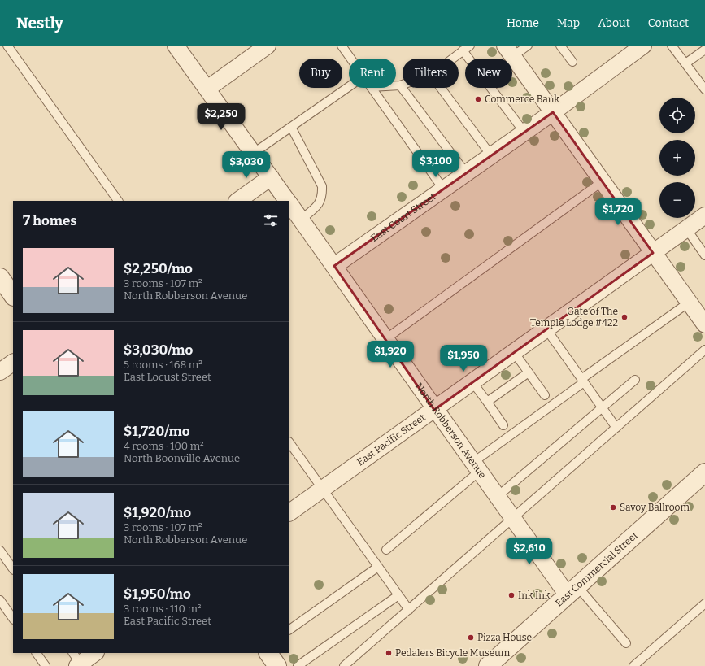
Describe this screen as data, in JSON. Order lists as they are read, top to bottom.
{
  "streets": {
    "street": [
      "East Court Street",
      "North Robberson Avenue",
      "East Pacific Street",
      "East Commercial Street"
    ]
  },
  "crossings": [
    ["East Court Street", "North Robberson Avenue"],
    ["North Robberson Avenue", "East Pacific Street"],
    ["North Robberson Avenue", "East Commercial Street"]
  ],
  "places": [
    "Commerce Bank",
    "Gate of The Temple Lodge #422",
    "Savoy Ballroom",
    "Ink Ink",
    "Pizza House",
    "Pedalers Bicycle Museum"
  ],
  "page": {
    "header": "Nestly",
    "nav": [
      "Home",
      "Map",
      "About",
      "Contact"
    ],
    "chip": [
      "Buy",
      "Rent",
      "Filters",
      "New"
    ],
    "map_buttons": ["+", "−"],
    "price": [
      "$2,250",
      "$3,100",
      "$3,030",
      "$1,720",
      "$1,920",
      "$1,950",
      "$2,610"
    ],
    "heading": "7 homes",
    "list": [
      {
        "name": "$2,250/mo",
        "note": "3 rooms · 107 m² · North Robberson Avenue"
      },
      {
        "name": "$3,030/mo",
        "note": "5 rooms · 168 m² · East Locust Street"
      },
      {
        "name": "$1,720/mo",
        "note": "4 rooms · 100 m² · North Boonville Avenue"
      },
      {
        "name": "$1,920/mo",
        "note": "3 rooms · 107 m² · North Robberson Avenue"
      },
      {
        "name": "$1,950/mo",
        "note": "3 rooms · 110 m² · East Pacific Street"
      }
    ]
  }
}
